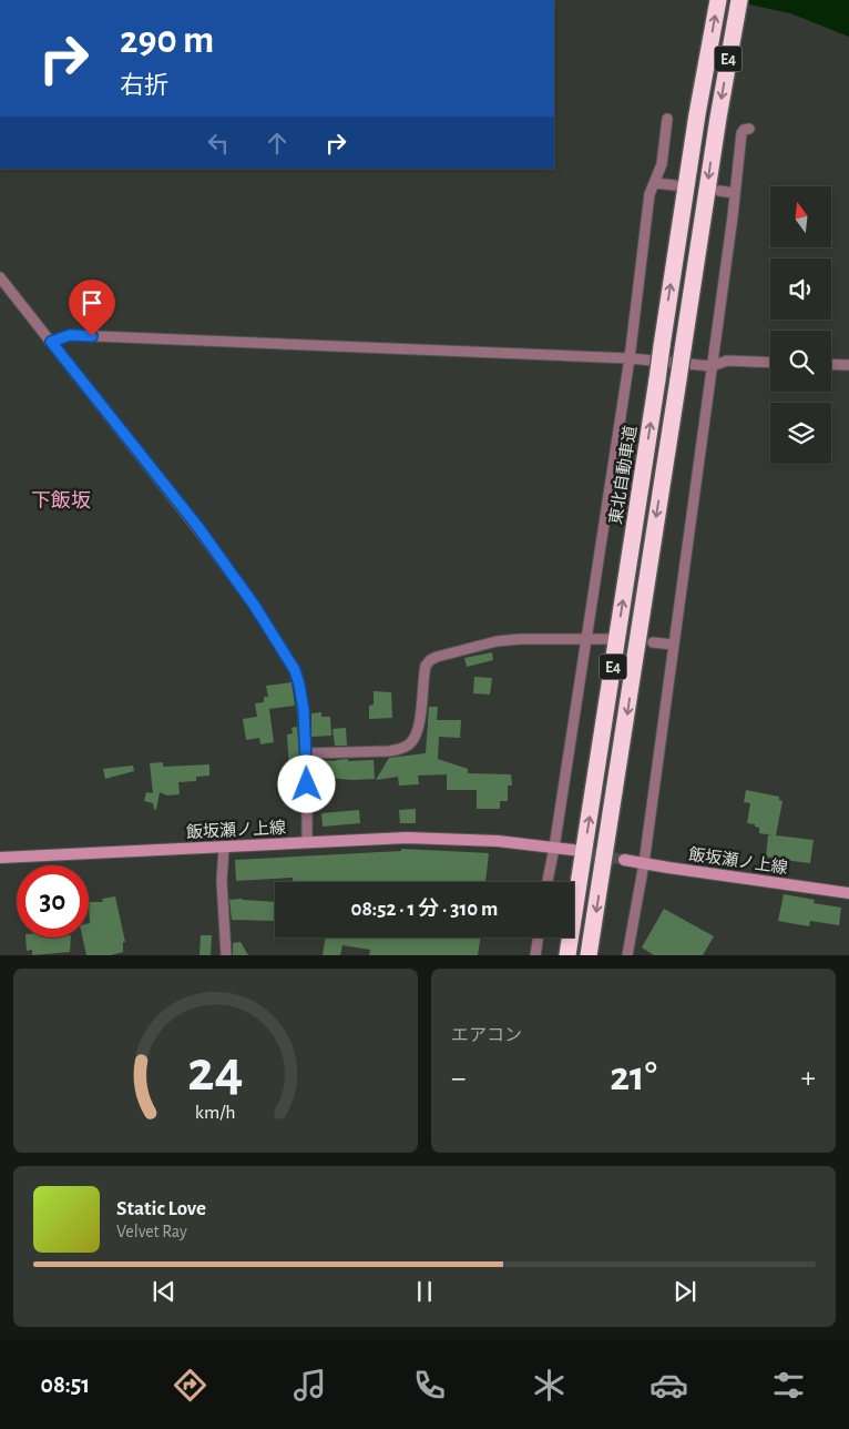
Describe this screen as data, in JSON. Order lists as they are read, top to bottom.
{
  "streets": {
    "highway": ["E4", "東北自動車道"],
    "main road": ["飯坂瀬ノ上線"]
  },
  "districts": ["下飯坂"],
  "north": "top",
  "page": {
    "turn": ["290 m", "右折"],
    "limit": "30",
    "trip": "08:52 · 1 分 · 310 m",
    "tile": "エアコン",
    "heat": ["−", "21°", "+"],
    "song": ["Static Love", "Velvet Ray"],
    "tabs": "08:51",
    "gauge": ["24", "km/h"]
  }
}
